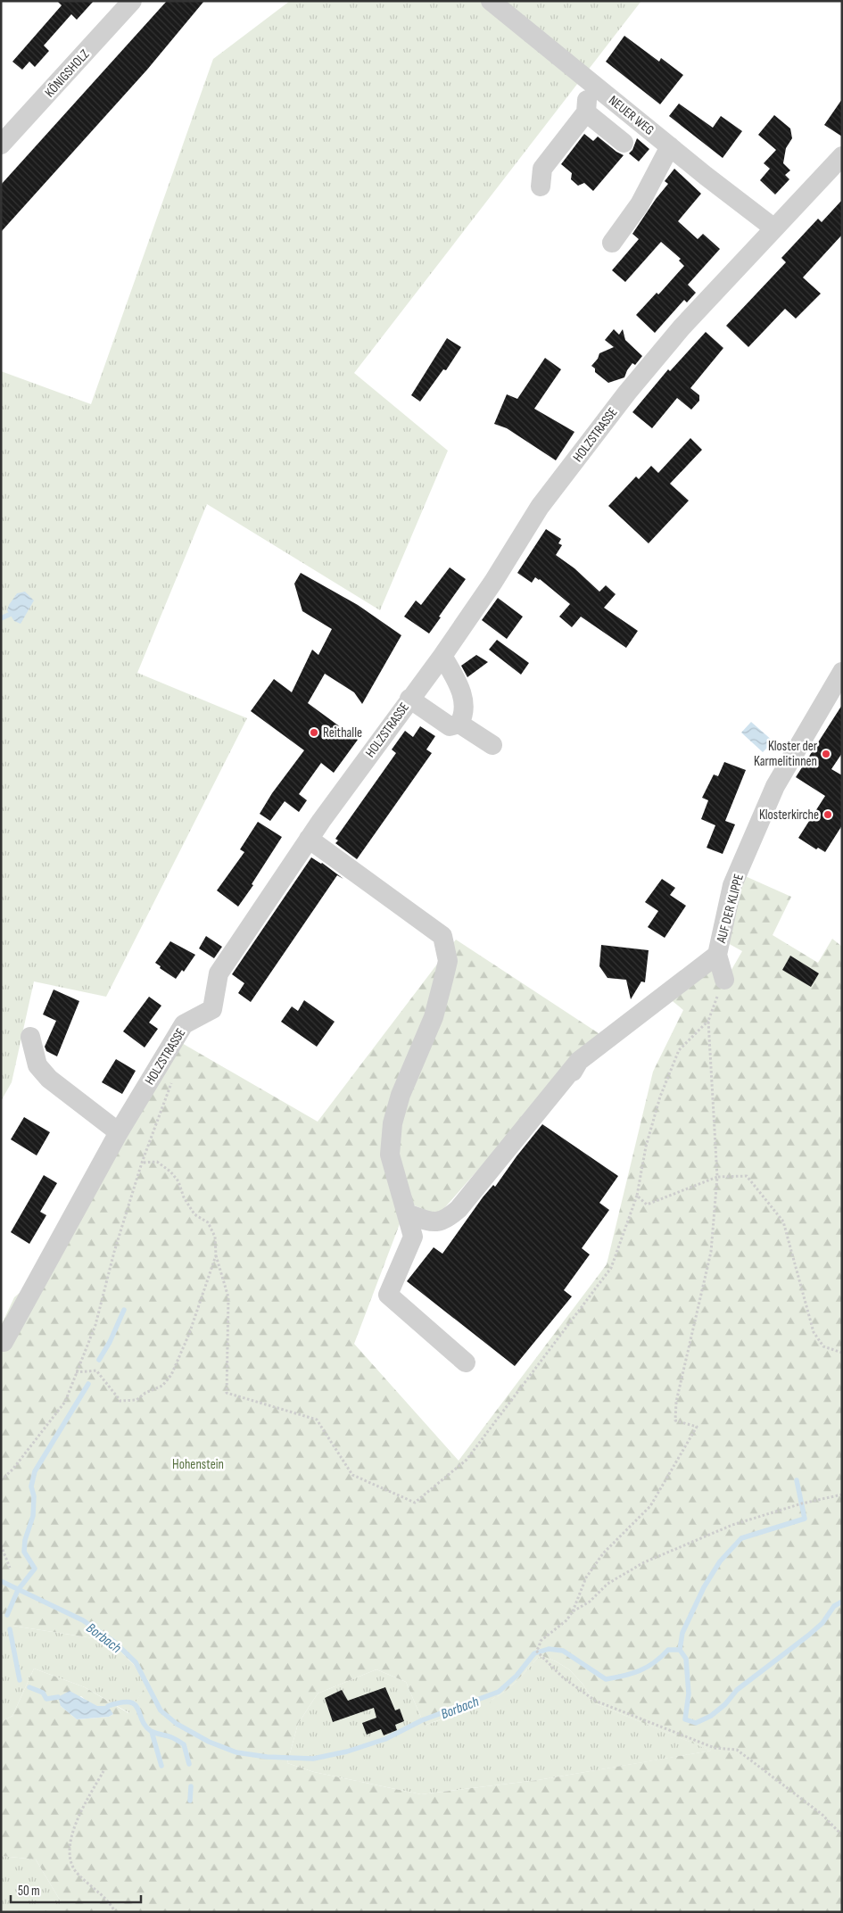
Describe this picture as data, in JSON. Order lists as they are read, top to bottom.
{
  "streets": {
    "street": [
      "KÖNIGSHOLZ",
      "NEUER WEG",
      "HOLZSTRASSE",
      "AUF DER KLIPPE"
    ]
  },
  "crossings": [
    ["NEUER WEG", "HOLZSTRASSE"]
  ],
  "water": ["Borbach"],
  "parks": ["Hohenstein"],
  "places": ["Reithalle", "Kloster der Karmelitinnen", "Klosterkirche"],
  "scale_bar": "50 m"
}
